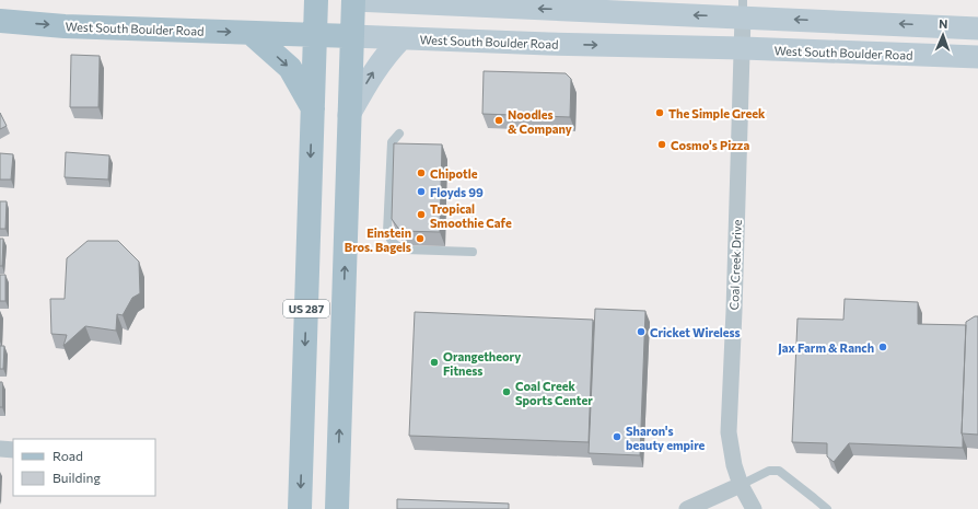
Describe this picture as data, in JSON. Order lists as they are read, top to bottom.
{
  "streets": {
    "main road": ["West South Boulder Road", "US 287"],
    "street": ["Coal Creek Drive"]
  },
  "crossings": [
    ["West South Boulder Road", "Coal Creek Drive"],
    ["West South Boulder Road", "US 287"]
  ],
  "places": [
    "The Simple Greek",
    "Noodles & Company",
    "Cosmo's Pizza",
    "Chipotle",
    "Floyds 99",
    "Tropical Smoothie Cafe",
    "Einstein Bros. Bagels",
    "Cricket Wireless",
    "Jax Farm & Ranch",
    "Orangetheory Fitness",
    "Coal Creek Sports Center",
    "Sharon's beauty empire"
  ],
  "legend": ["Road", "Building"],
  "north": "top"
}
